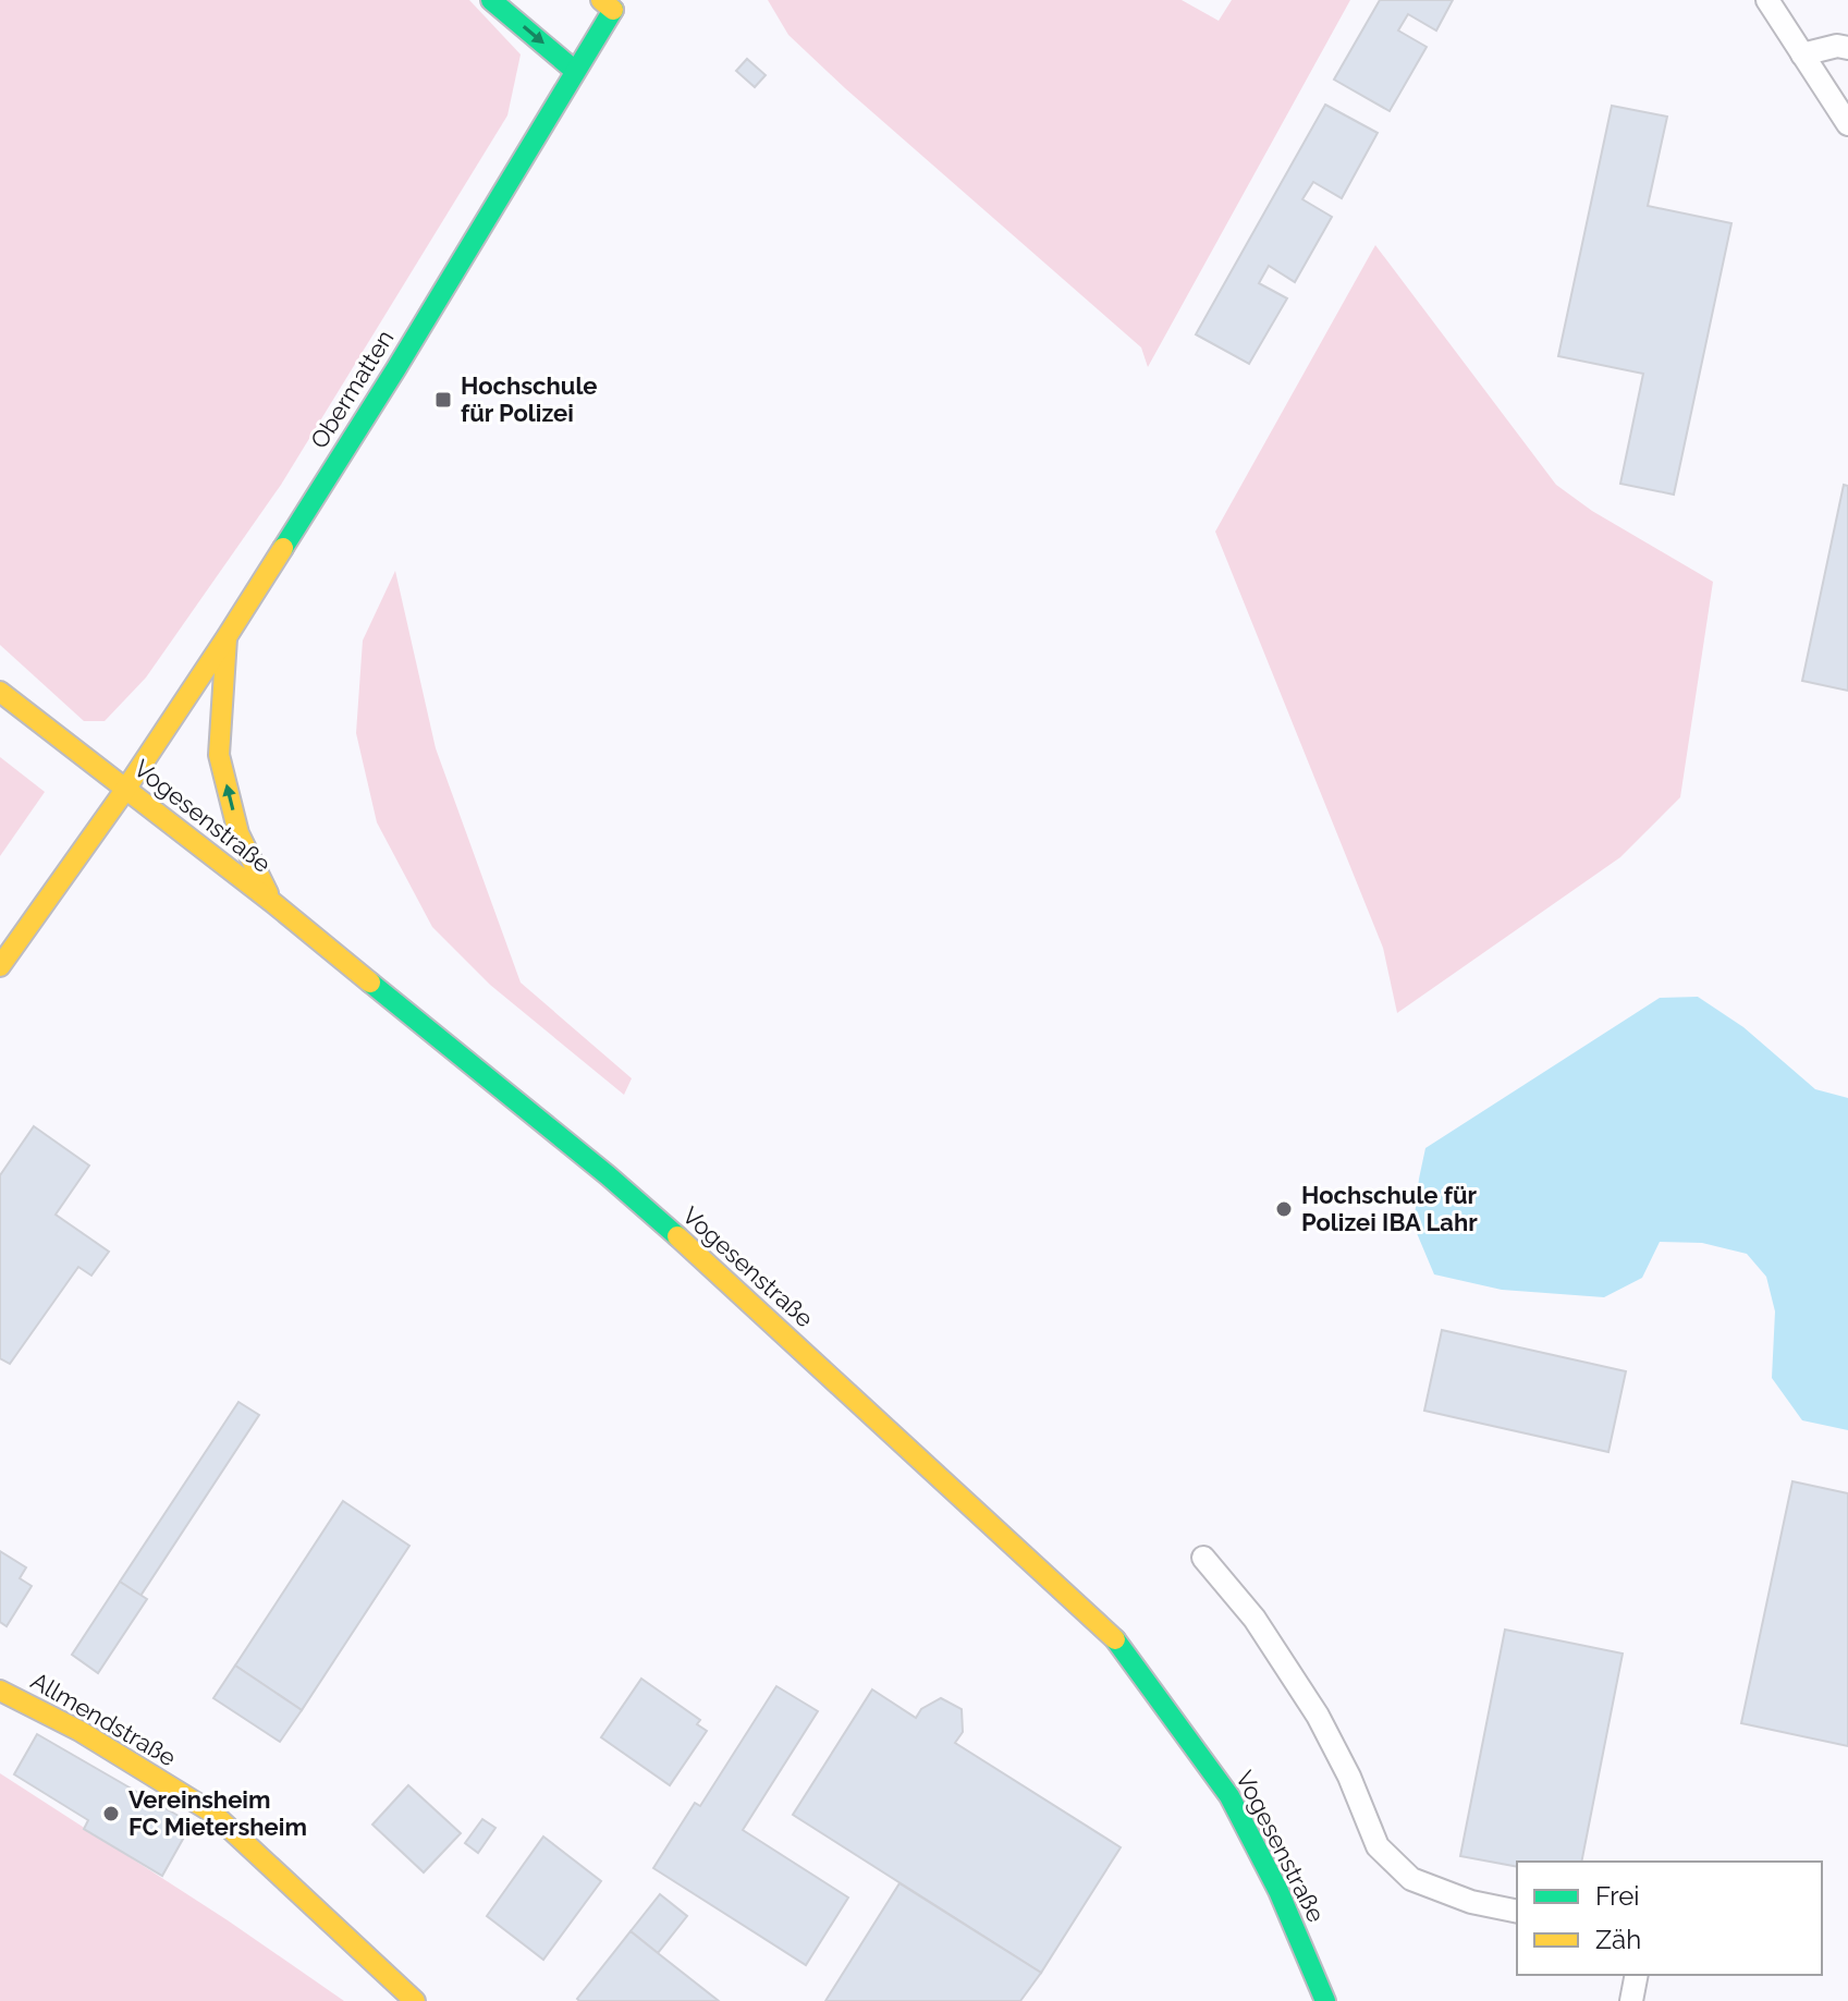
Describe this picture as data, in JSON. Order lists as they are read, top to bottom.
{
  "streets": {
    "street": ["Obermatten", "Vogesenstraße", "Allmendstraße"]
  },
  "crossings": [
    ["Obermatten", "Vogesenstraße"]
  ],
  "places": {
    "transit": ["Hochschule für Polizei"],
    "other": ["Hochschule für Polizei IBA Lahr", "Vereinsheim FC Mietersheim"]
  },
  "legend": ["Frei", "Zäh"]
}
